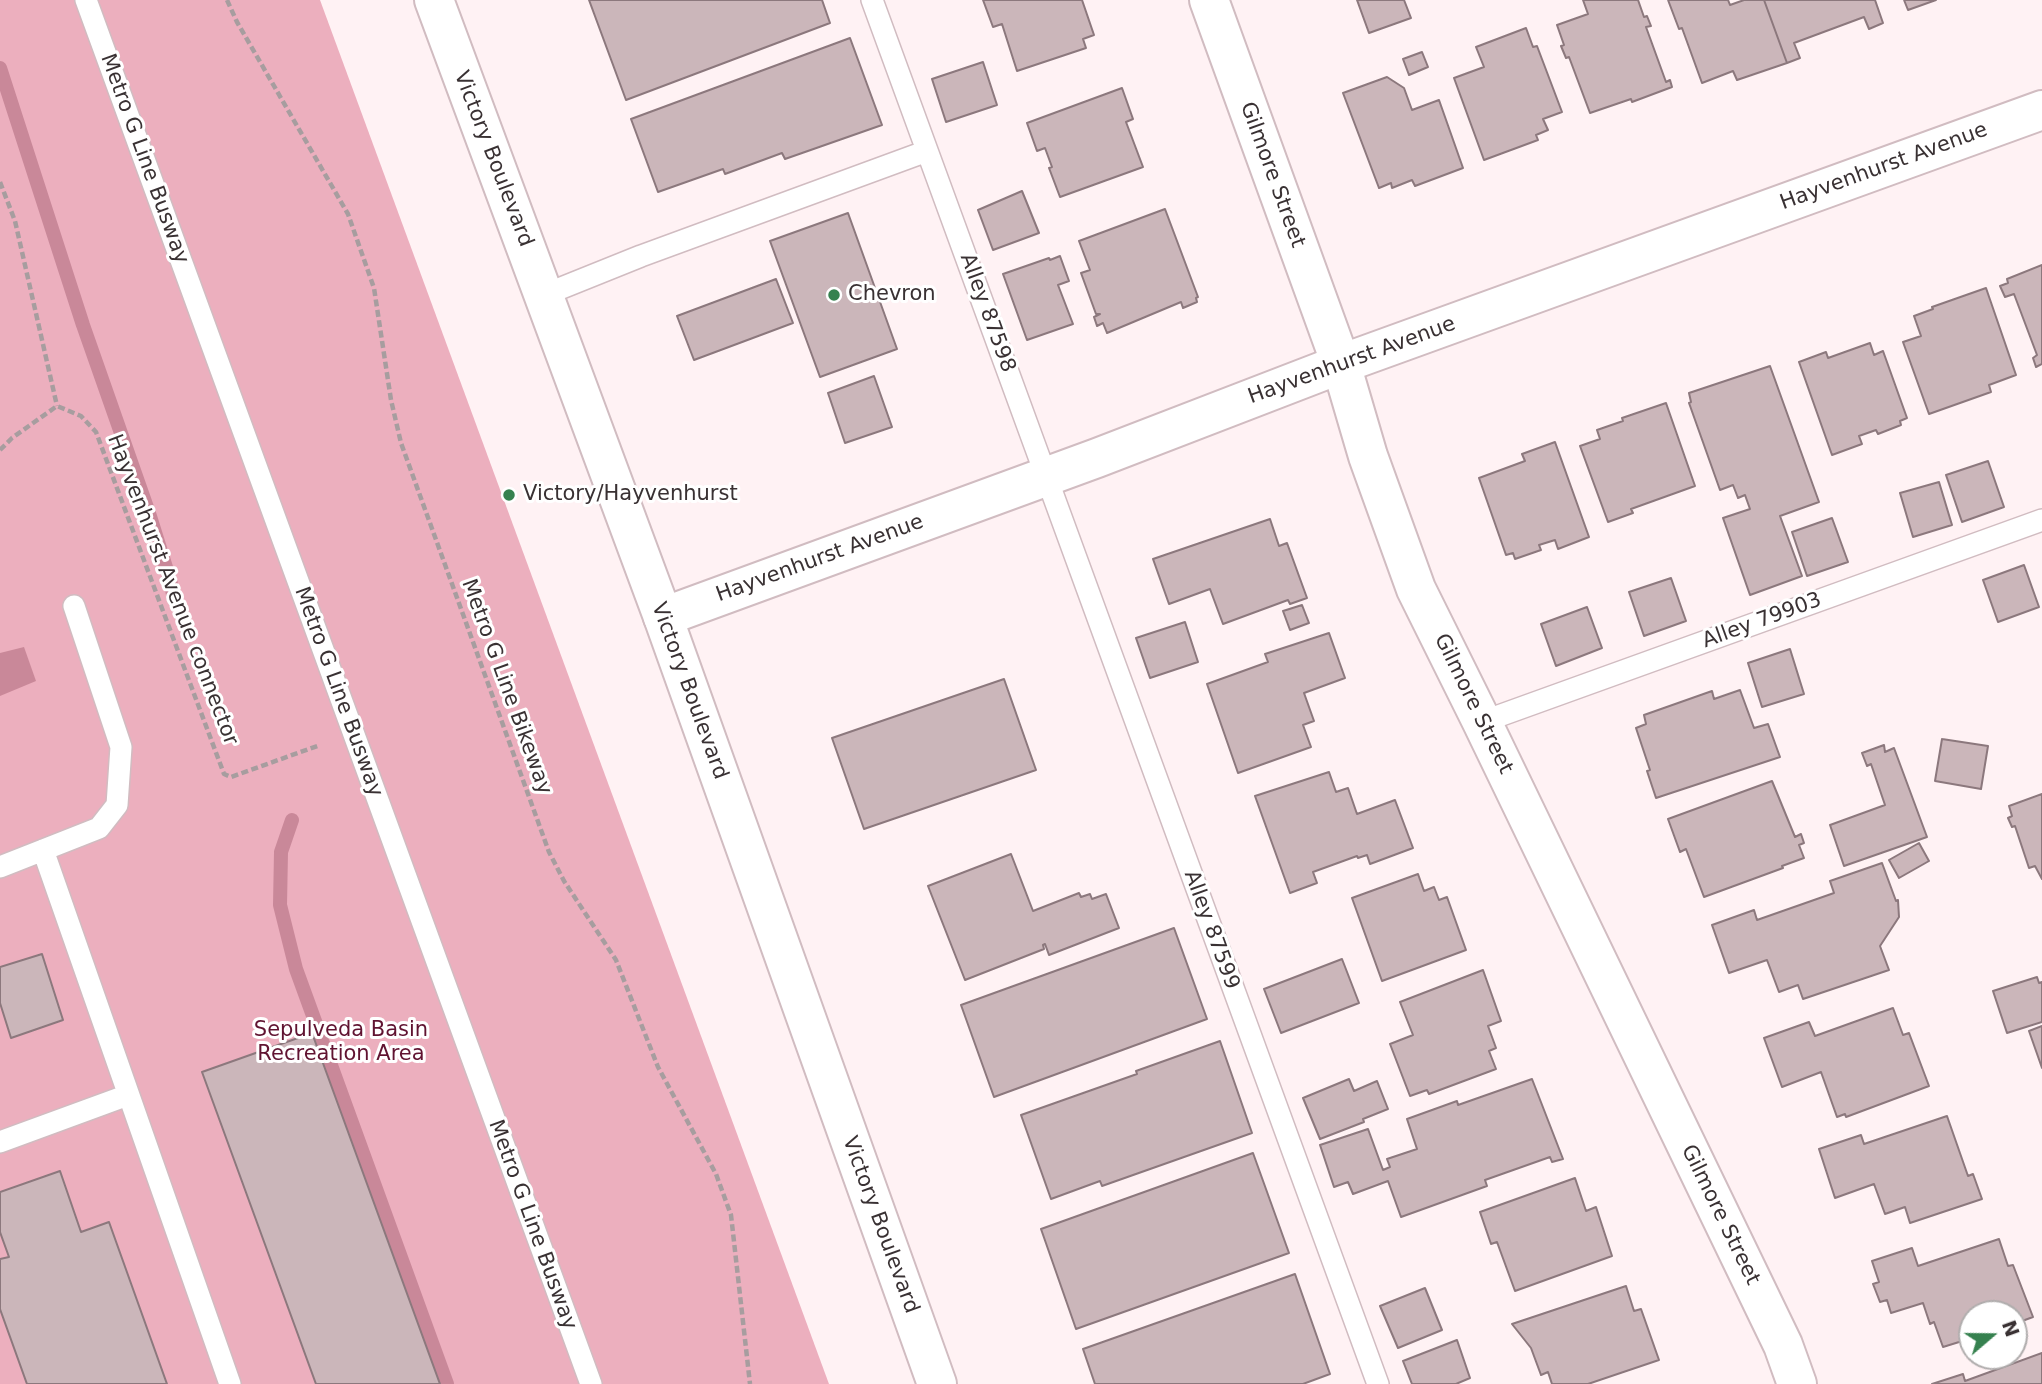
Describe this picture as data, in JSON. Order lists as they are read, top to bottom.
{
  "streets": {
    "main road": ["Victory Boulevard", "Hayvenhurst Avenue", "Gilmore Street"],
    "lane": [
      "Metro G Line Busway",
      "Alley 87598",
      "Alley 79903",
      "Alley 87599"
    ],
    "path": ["Hayvenhurst Avenue connector", "Metro G Line Bikeway"]
  },
  "crossings": [
    ["Victory Boulevard", "Hayvenhurst Avenue"],
    ["Hayvenhurst Avenue", "Gilmore Street"],
    ["Hayvenhurst Avenue", "Alley 87598"],
    ["Hayvenhurst Avenue", "Alley 87599"],
    ["Gilmore Street", "Alley 79903"],
    ["Alley 87598", "Alley 87599"]
  ],
  "parks": ["Sepulveda Basin Recreation Area"],
  "places": ["Chevron", "Victory/Hayvenhurst"],
  "north": "right"
}
